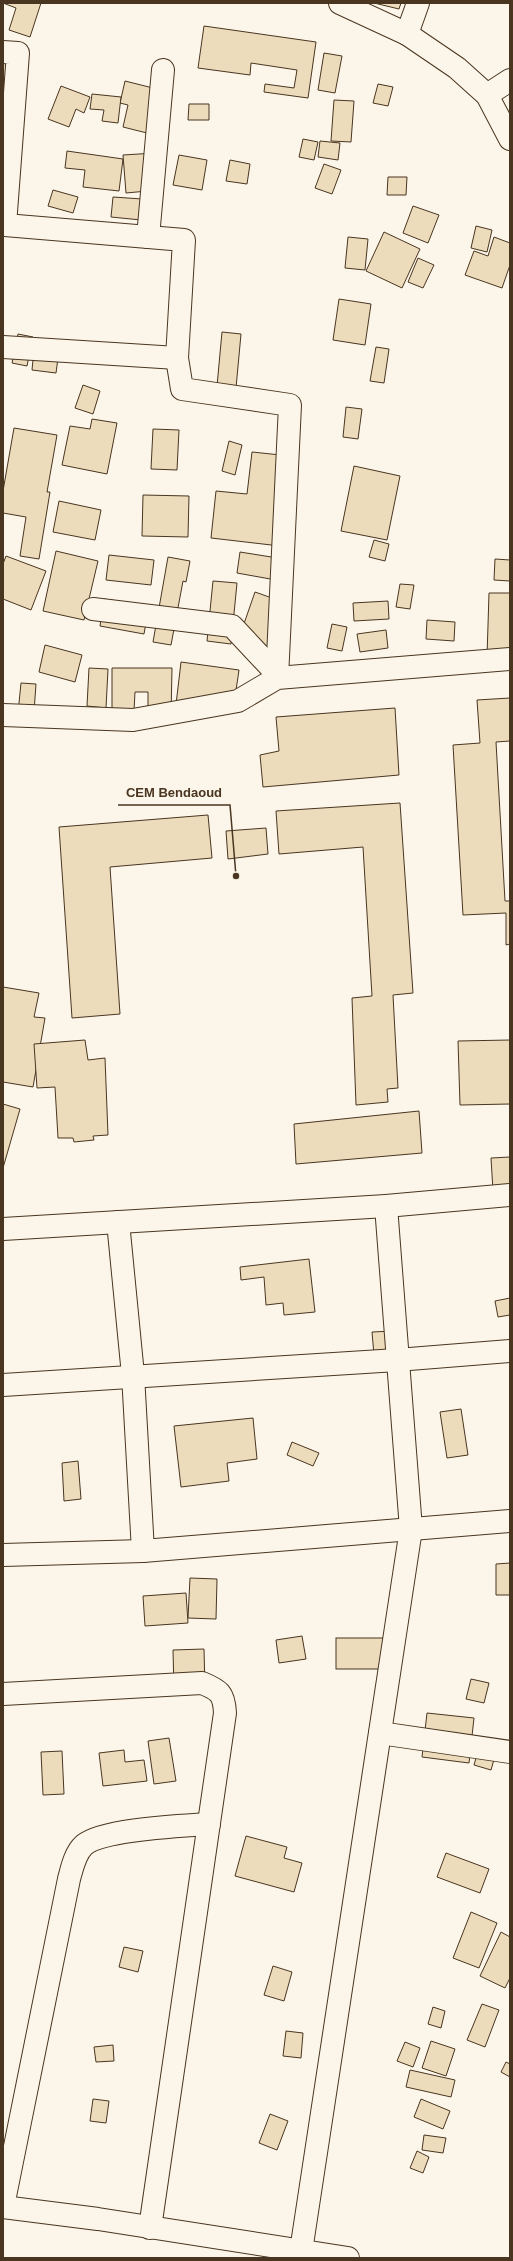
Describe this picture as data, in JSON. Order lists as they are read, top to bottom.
{
  "places": ["CEM Bendaoud"]
}
